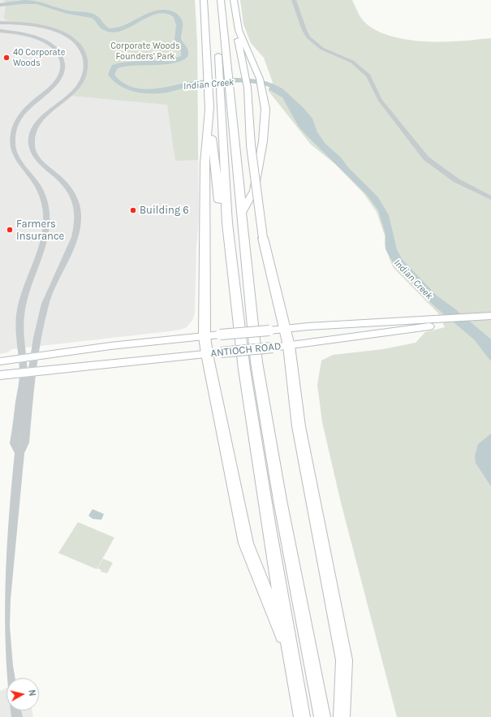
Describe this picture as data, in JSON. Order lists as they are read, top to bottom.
{
  "streets": {
    "main road": ["ANTIOCH ROAD"]
  },
  "water": ["Indian Creek"],
  "parks": ["Corporate Woods Founders' Park"],
  "places": ["40 Corporate Woods", "Building 6", "Farmers Insurance"],
  "north": "right"
}
